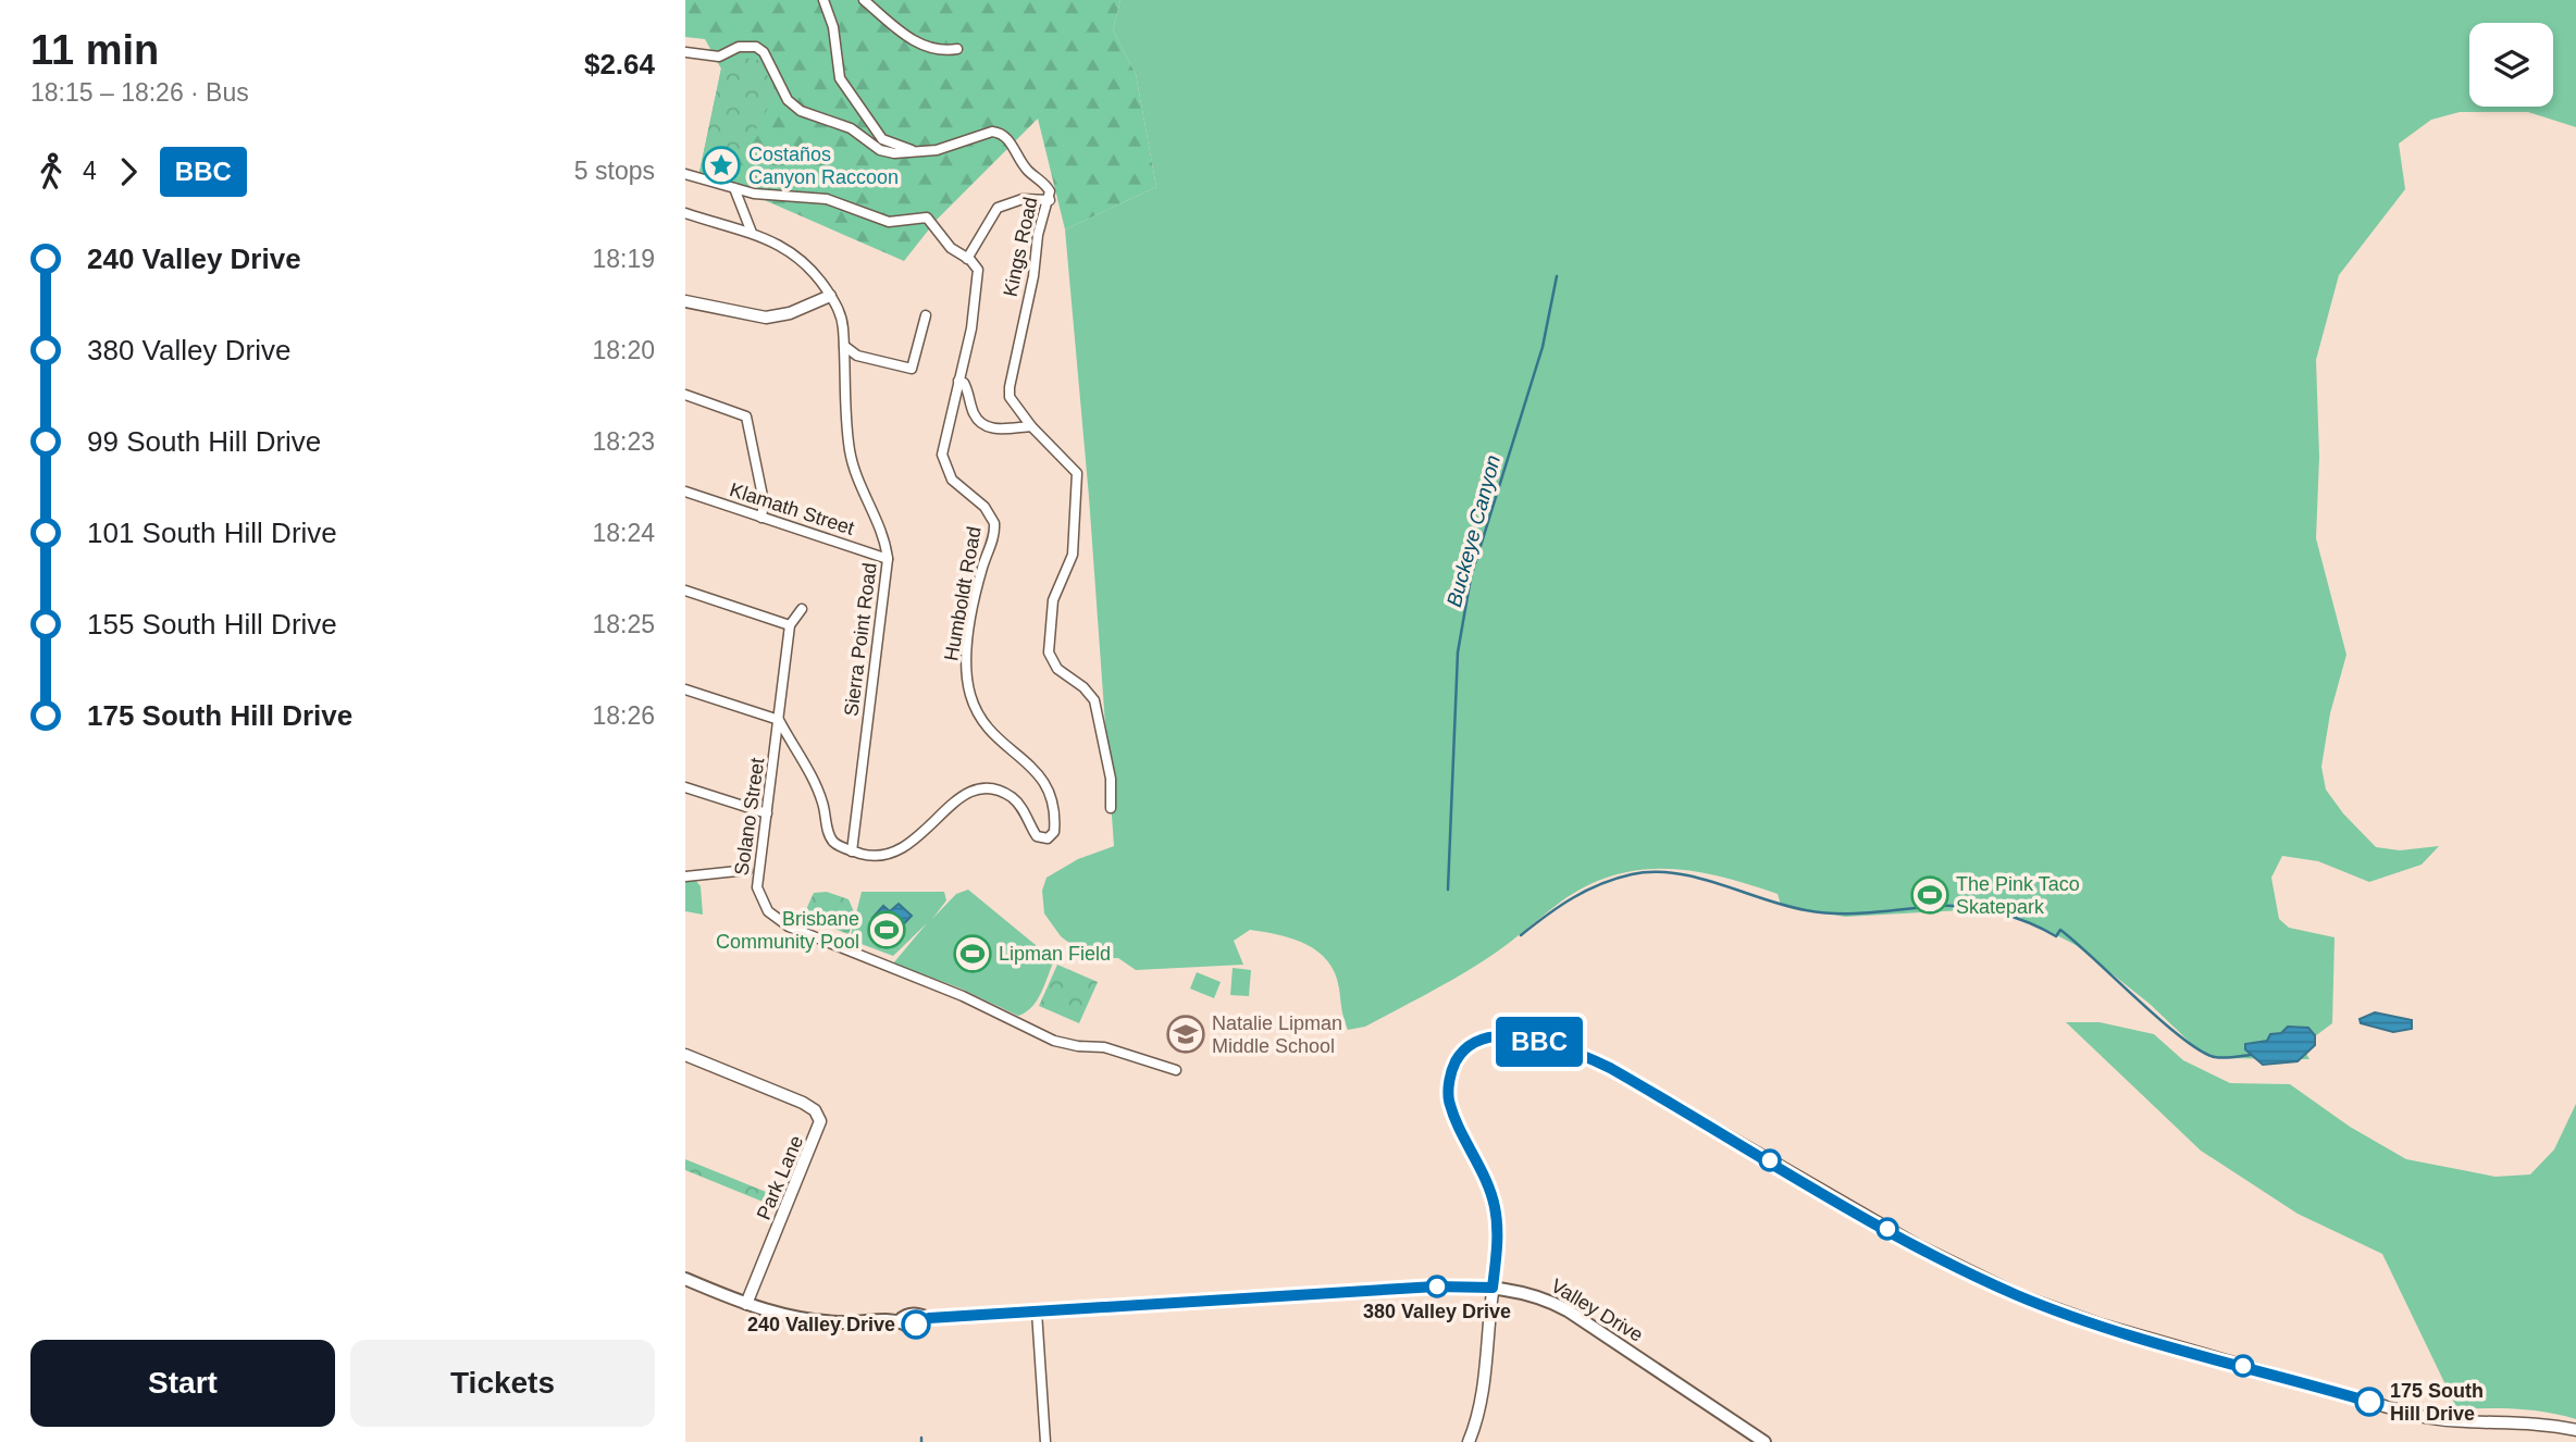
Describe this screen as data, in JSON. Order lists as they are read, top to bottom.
{
  "streets": {
    "main road": ["Valley Drive"],
    "street": [
      "Kings Road",
      "Klamath Street",
      "Humboldt Road",
      "Sierra Point Road",
      "Solano Street",
      "Park Lane"
    ]
  },
  "crossings": [
    ["Klamath Street", "Sierra Point Road"],
    ["Humboldt Road", "Sierra Point Road"],
    ["Park Lane", "Valley Drive"]
  ],
  "water": ["Buckeye Canyon"],
  "places": {
    "place": ["Costaños Canyon Raccoon"],
    "sports": ["The Pink Taco Skatepark", "Brisbane Community Pool", "Lipman Field"],
    "school or university": ["Natalie Lipman Middle School"],
    "other": ["380 Valley Drive", "240 Valley Drive", "175 South Hill Drive"]
  },
  "lines": ["bus line BBC"],
  "page": {
    "heading": ["11 min", "18:15 – 18:26 · Bus", "$2.64"],
    "on_map": "BBC",
    "legs": ["4", "BBC", "5 stops"],
    "list": [
      {
        "name": "240 Valley Drive",
        "value": "18:19"
      },
      {
        "name": "380 Valley Drive",
        "value": "18:20"
      },
      {
        "name": "99 South Hill Drive",
        "value": "18:23"
      },
      {
        "name": "101 South Hill Drive",
        "value": "18:24"
      },
      {
        "name": "155 South Hill Drive",
        "value": "18:25"
      },
      {
        "name": "175 South Hill Drive",
        "value": "18:26"
      }
    ],
    "buttons": ["Start", "Tickets"]
  }
}
